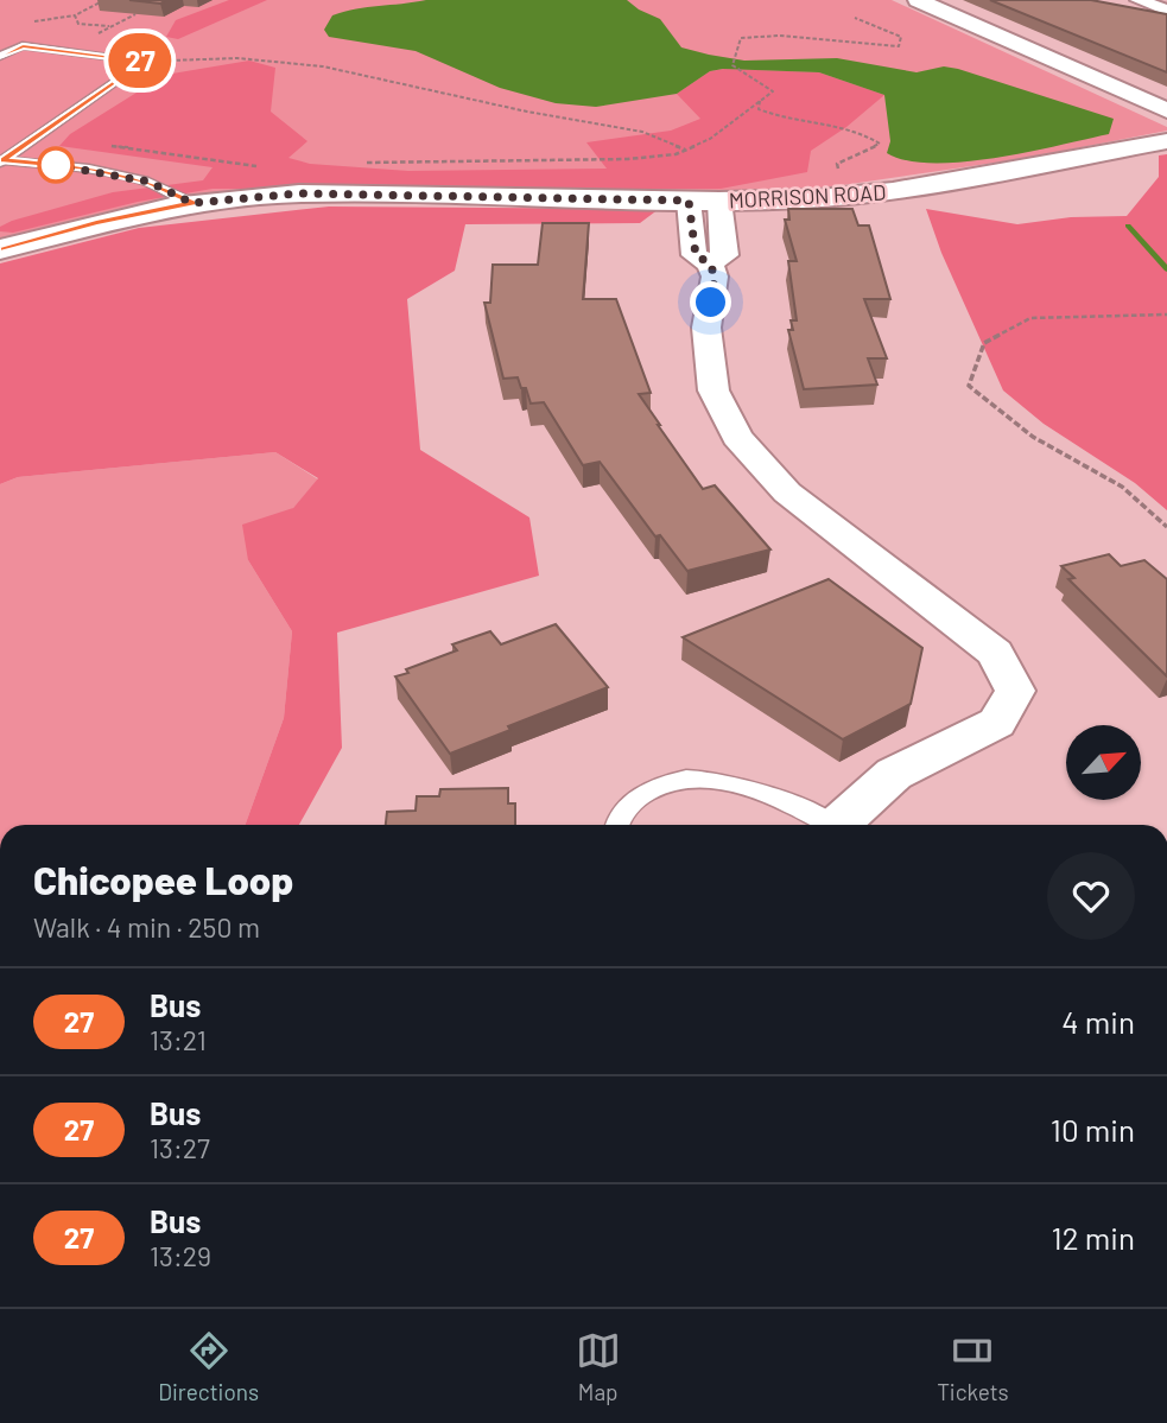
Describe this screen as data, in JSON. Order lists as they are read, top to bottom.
{
  "streets": {
    "street": ["MORRISON ROAD"]
  },
  "lines": ["bus line 27"],
  "north": "top right",
  "page": {
    "on_map": "27",
    "heading": ["Chicopee Loop", "Walk · 4 min · 250 m"],
    "list": [
      {
        "mark": "27",
        "name": "Bus",
        "note": "13:21",
        "value": "4 min"
      },
      {
        "mark": "27",
        "name": "Bus",
        "note": "13:27",
        "value": "10 min"
      },
      {
        "mark": "27",
        "name": "Bus",
        "note": "13:29",
        "value": "12 min"
      }
    ],
    "tabs": ["Directions", "Map", "Tickets"]
  }
}
